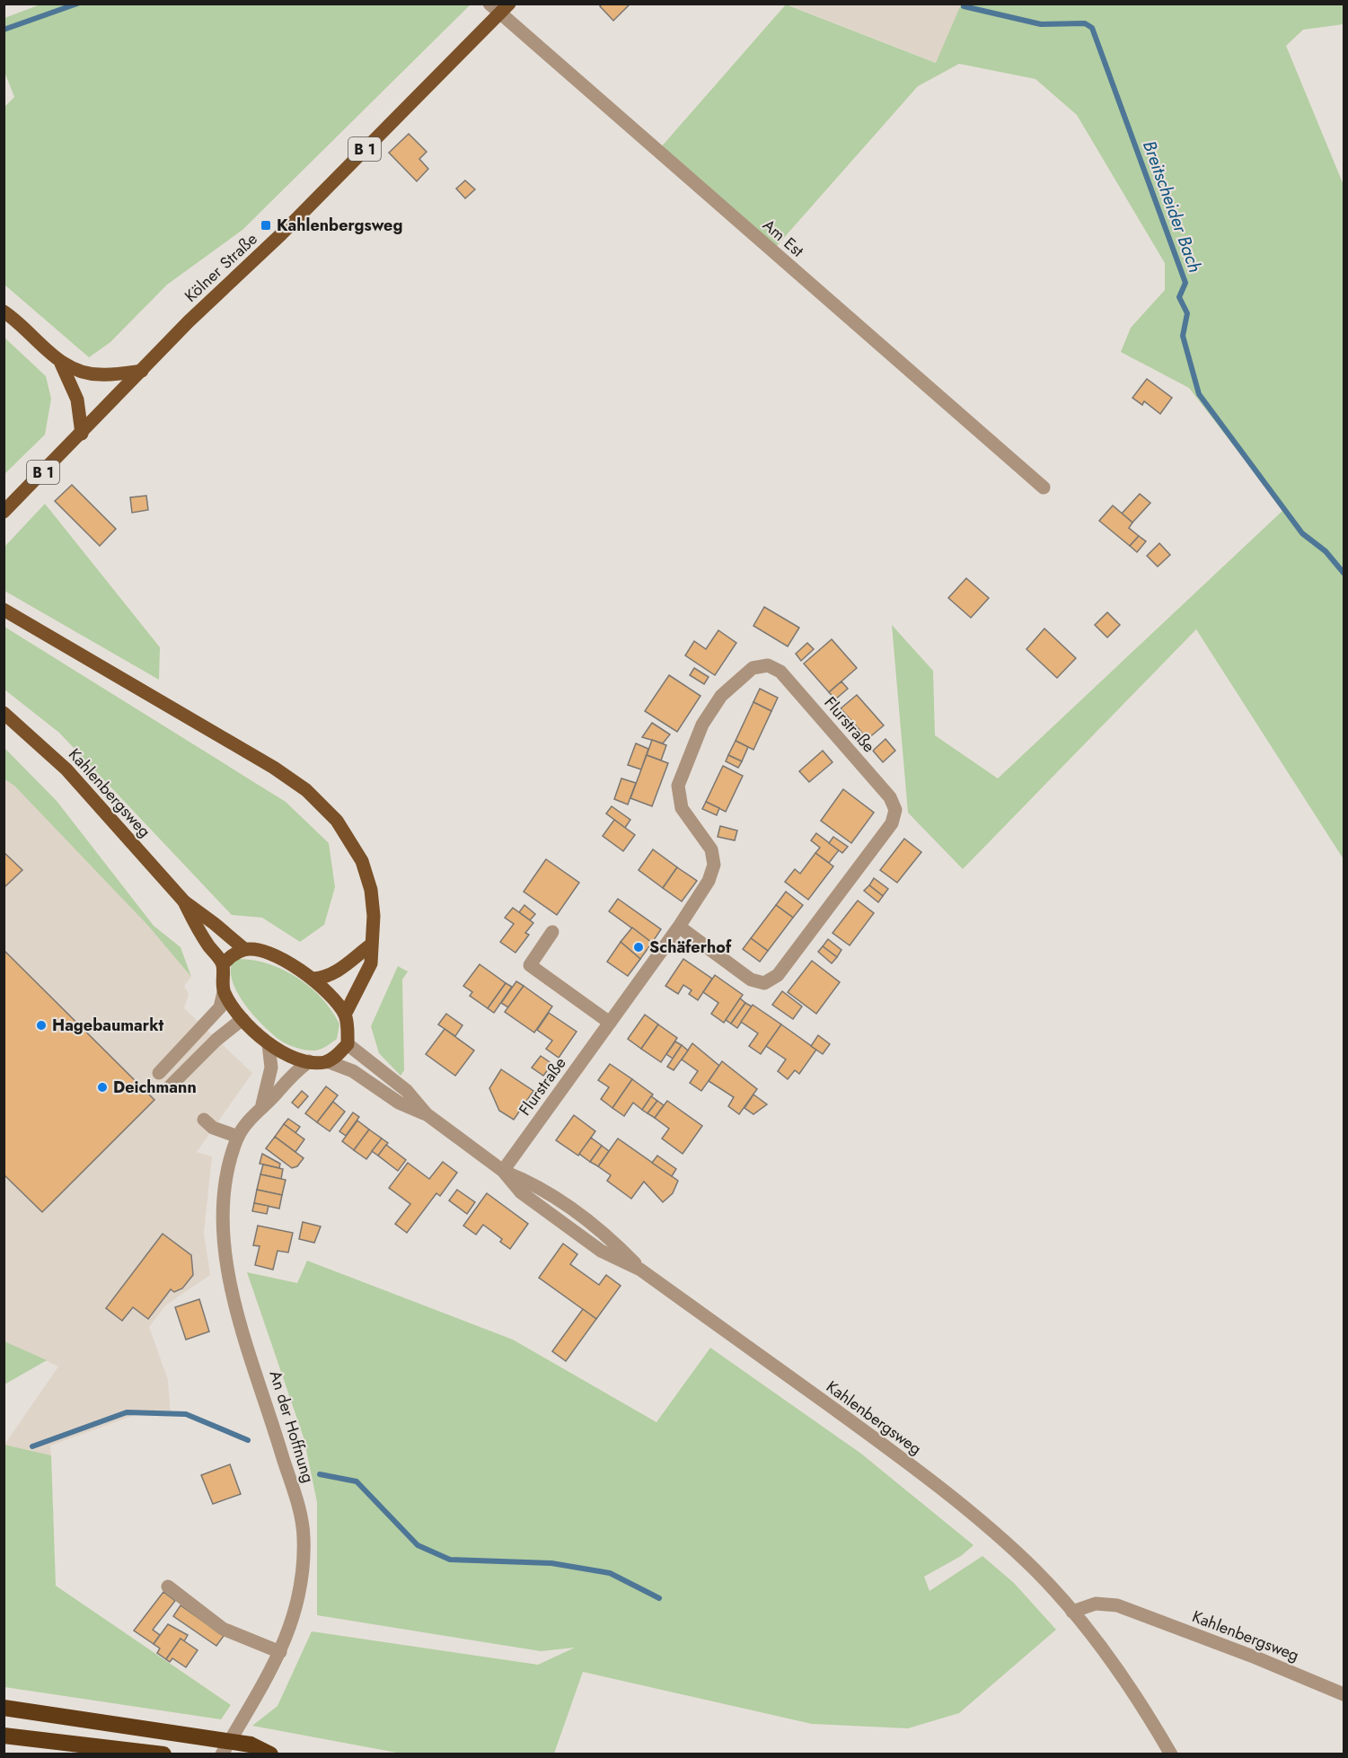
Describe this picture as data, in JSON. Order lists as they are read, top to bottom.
{
  "streets": {
    "main road": ["B 1", "Kölner Straße", "Kahlenbergsweg"],
    "street": ["Am Est", "Flurstraße", "An der Hoffnung"]
  },
  "crossings": [
    ["Am Est", "Kölner Straße"],
    ["Flurstraße", "Kahlenbergsweg"],
    ["Kahlenbergsweg", "An der Hoffnung"]
  ],
  "water": ["Breitscheider Bach"],
  "places": {
    "transit": ["Kahlenbergsweg"],
    "other": ["Schäferhof", "Hagebaumarkt", "Deichmann"]
  }
}
